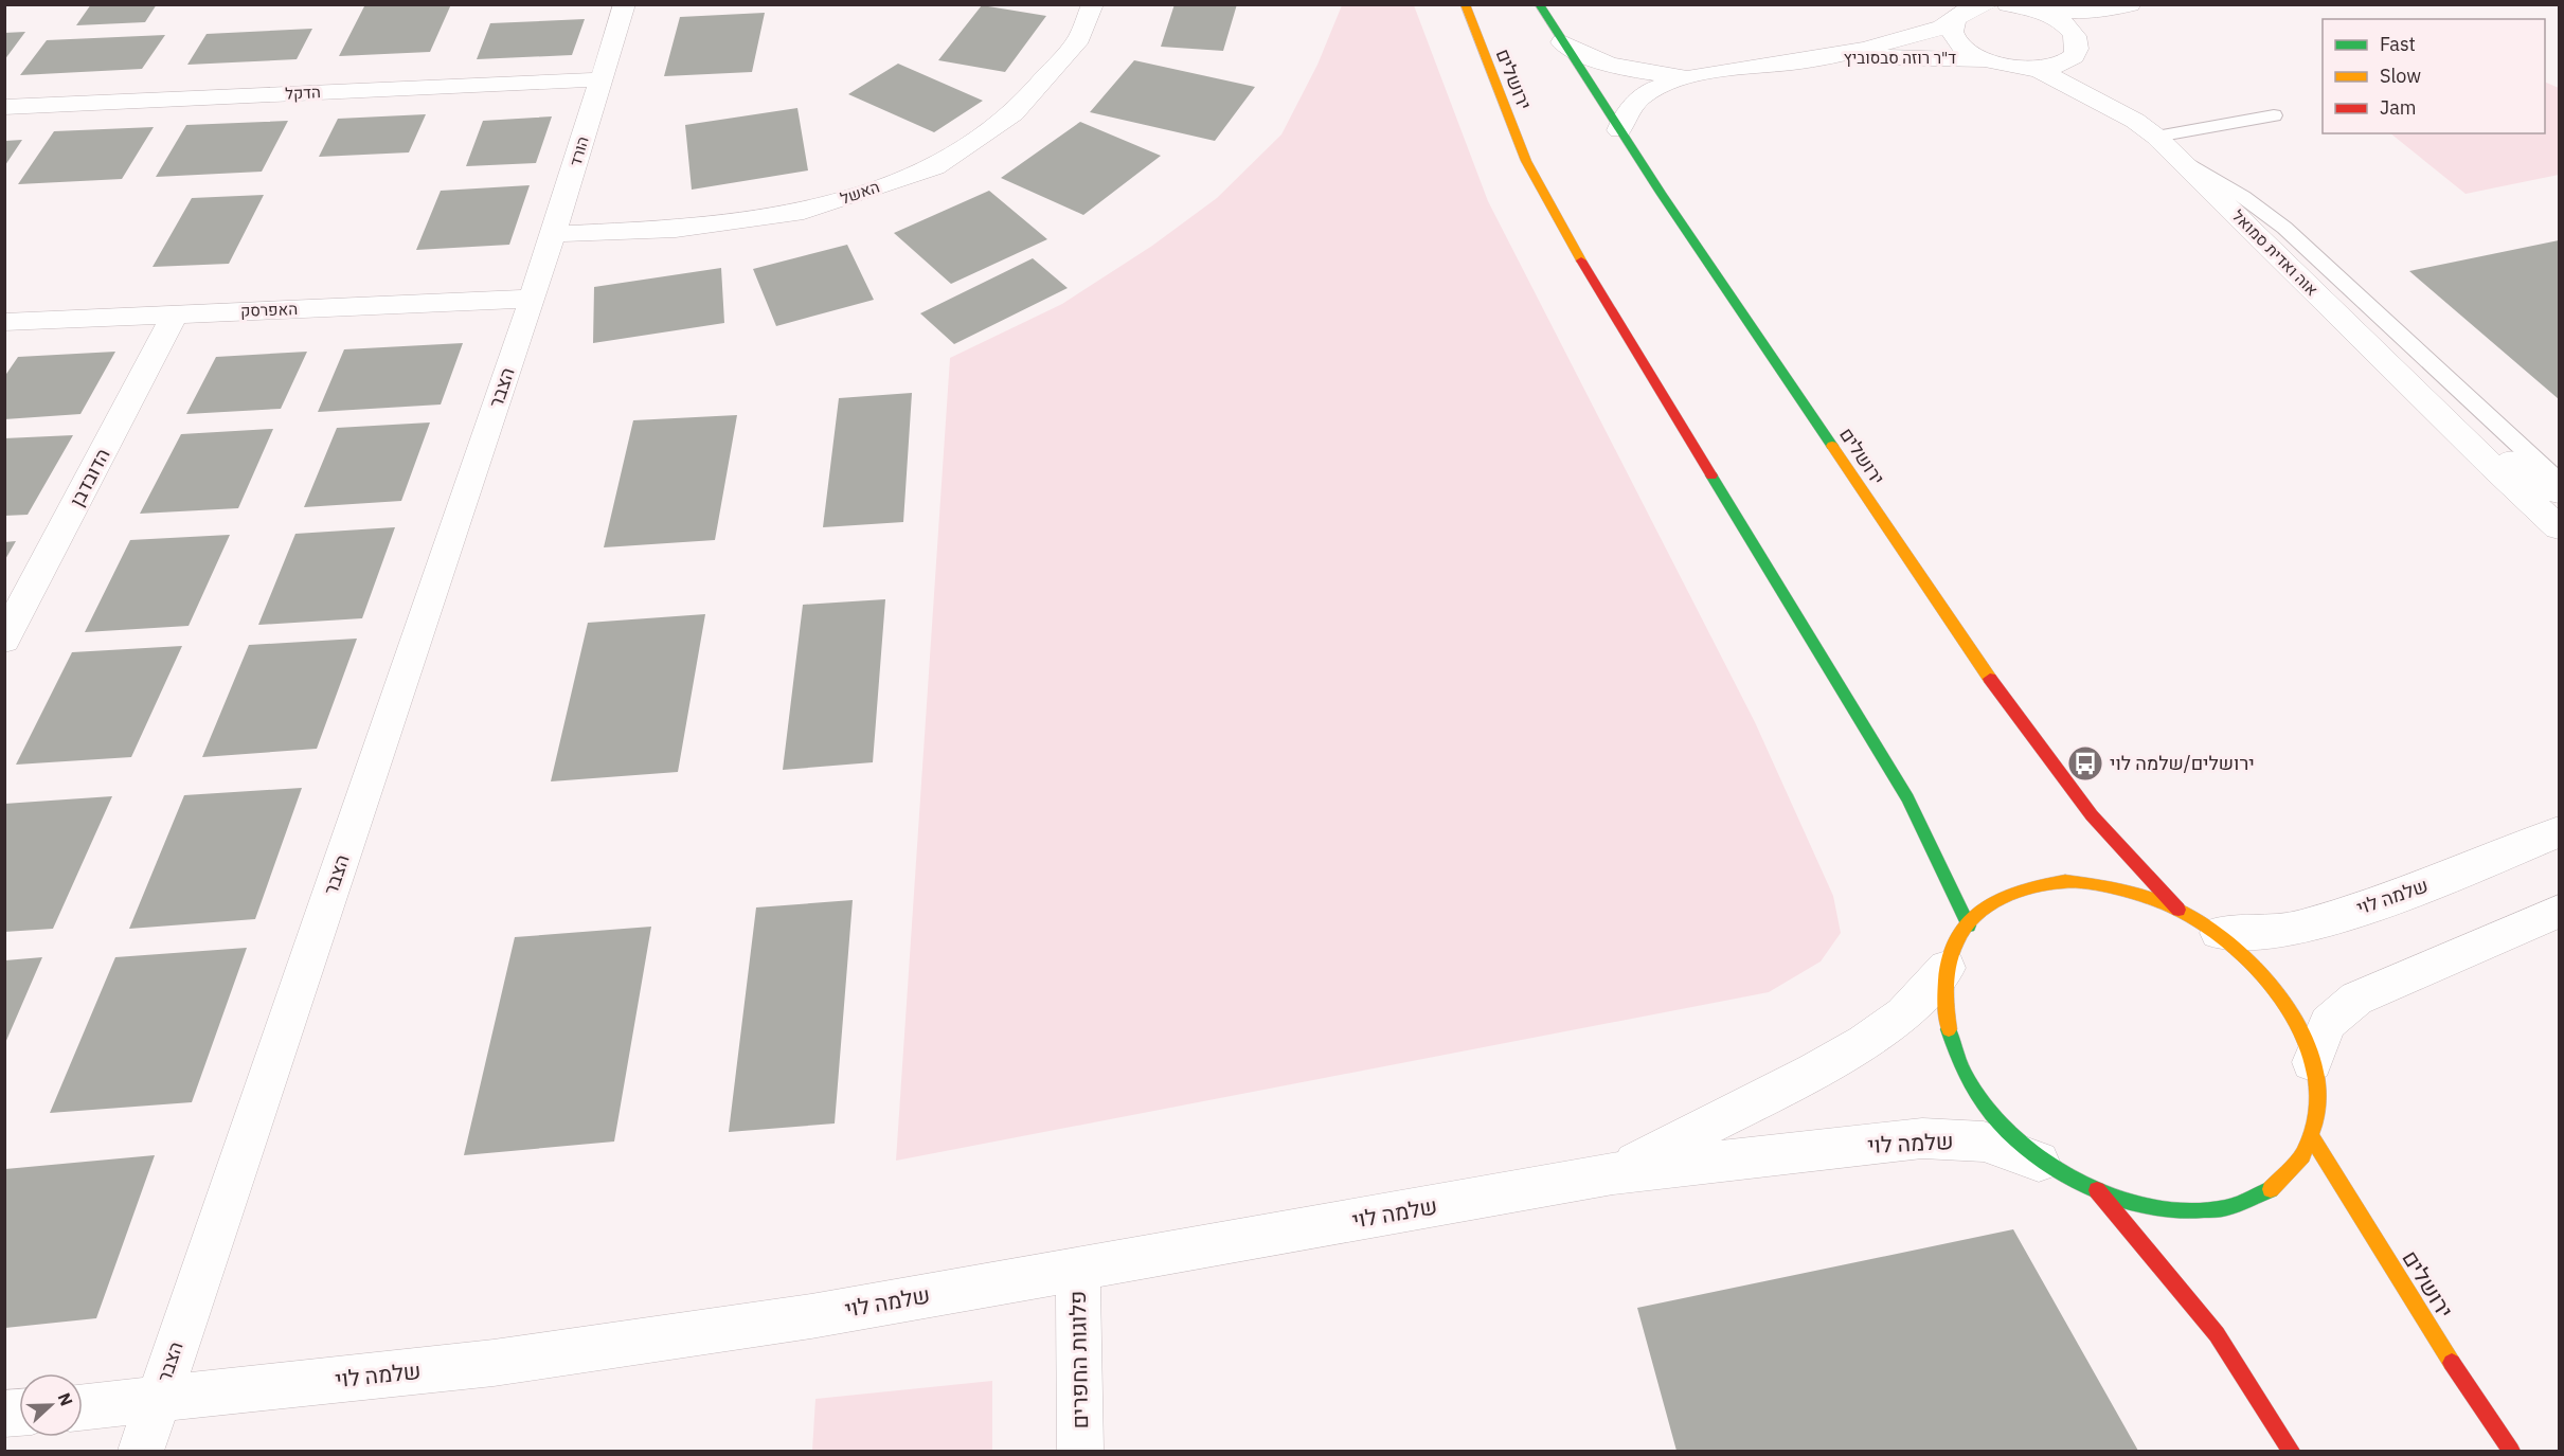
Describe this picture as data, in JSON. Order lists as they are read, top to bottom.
{
  "streets": {
    "street": [
      "ד\"ר רוזה סבסוביץ",
      "ירושלים",
      "הדקל",
      "הורד",
      "האשל",
      "אוה ואדית סמואל",
      "האפרסק",
      "הצבר",
      "הדובדבן",
      "שלמה לוי",
      "פלוגות החפרים"
    ]
  },
  "crossings": [
    ["ד\"ר רוזה סבסוביץ", "ירושלים"],
    ["הדקל", "הורד"],
    ["הורד", "האשל"],
    ["הורד", "האפרסק"],
    ["הורד", "הצבר"],
    ["האפרסק", "הצבר"],
    ["האפרסק", "הדובדבן"],
    ["הצבר", "שלמה לוי"],
    ["שלמה לוי", "פלוגות החפרים"]
  ],
  "places": {
    "bus stop": ["ירושלים/שלמה לוי"]
  },
  "legend": ["Fast", "Slow", "Jam"],
  "north": "right"
}
